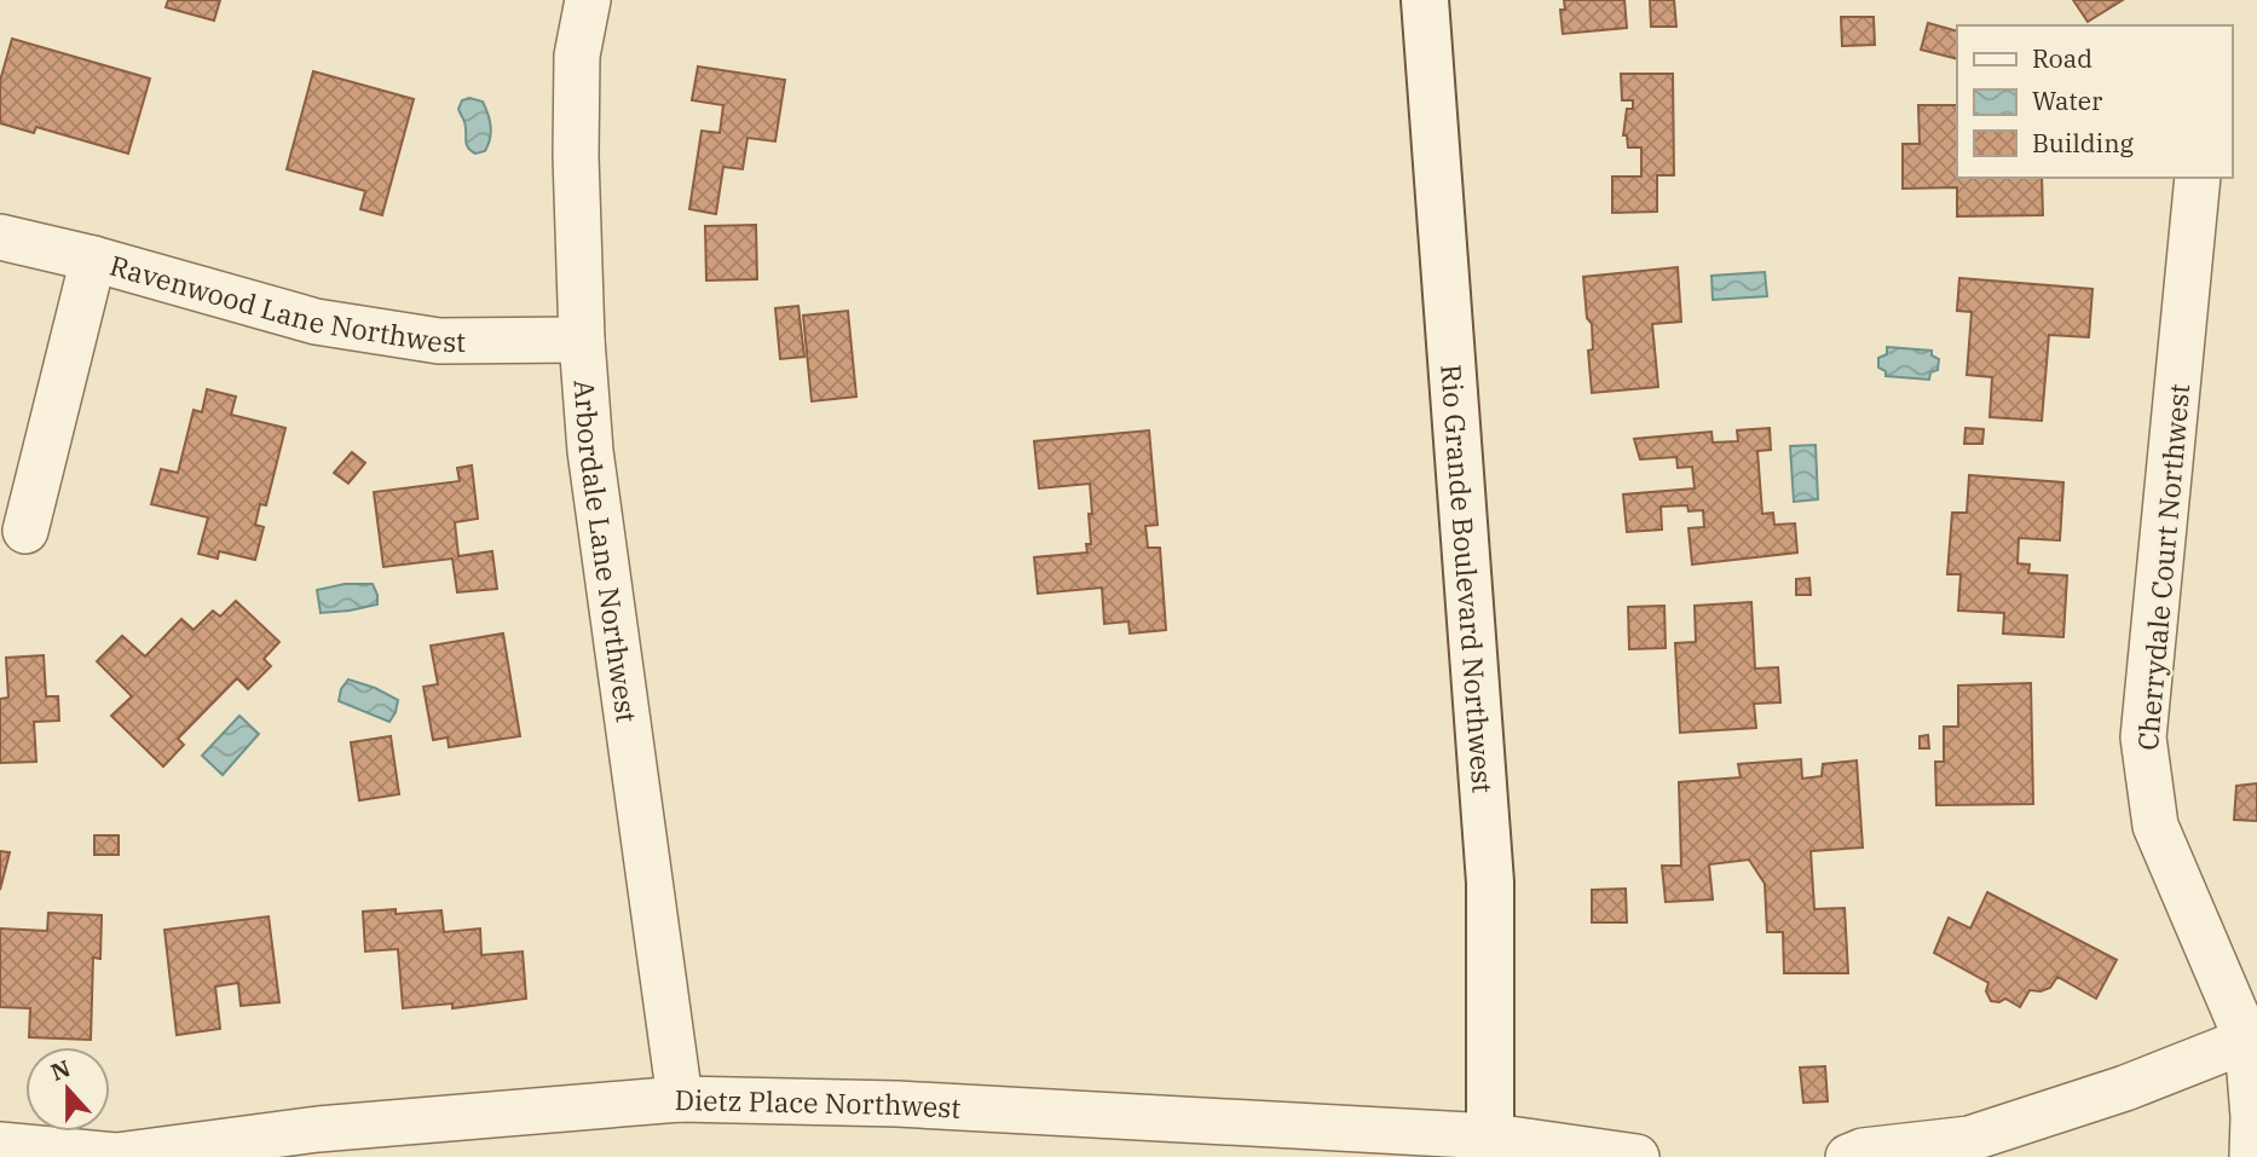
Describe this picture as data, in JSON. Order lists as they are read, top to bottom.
{
  "streets": {
    "street": [
      "Ravenwood Lane Northwest",
      "Arbordale Lane Northwest",
      "Cherrydale Court Northwest",
      "Rio Grande Boulevard Northwest",
      "Dietz Place Northwest"
    ]
  },
  "crossings": [
    ["Ravenwood Lane Northwest", "Arbordale Lane Northwest"],
    ["Arbordale Lane Northwest", "Dietz Place Northwest"],
    ["Rio Grande Boulevard Northwest", "Dietz Place Northwest"]
  ],
  "legend": ["Road", "Water", "Building"],
  "north": "top"
}
